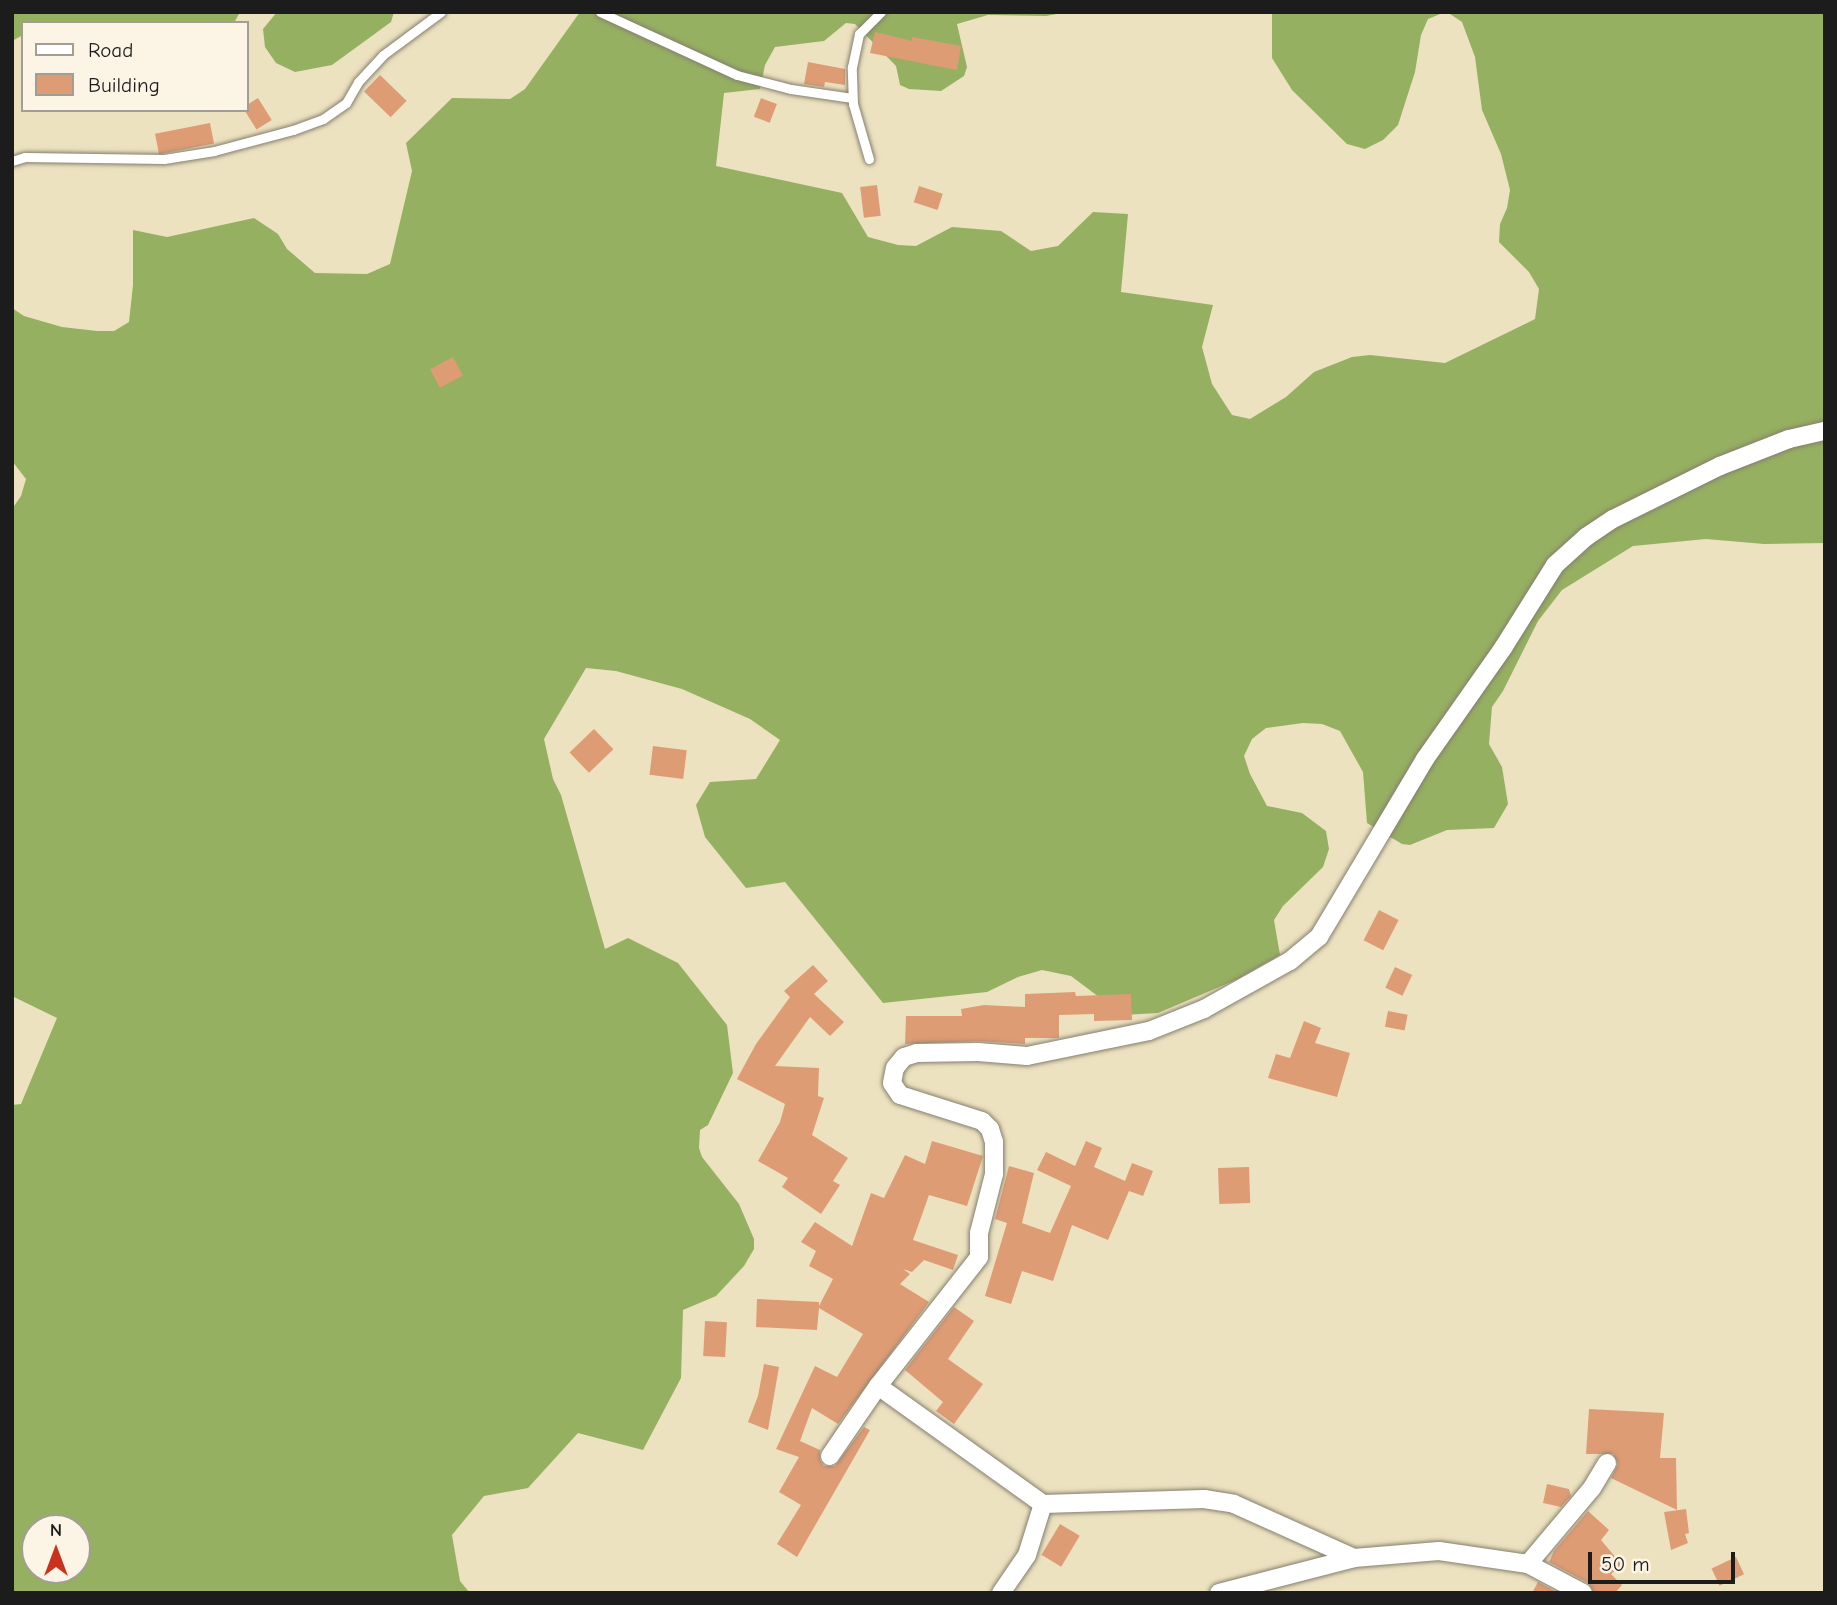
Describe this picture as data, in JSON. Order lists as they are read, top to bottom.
{
  "legend": ["Road", "Building"],
  "scale_bar": "50 m",
  "north": "top"
}
